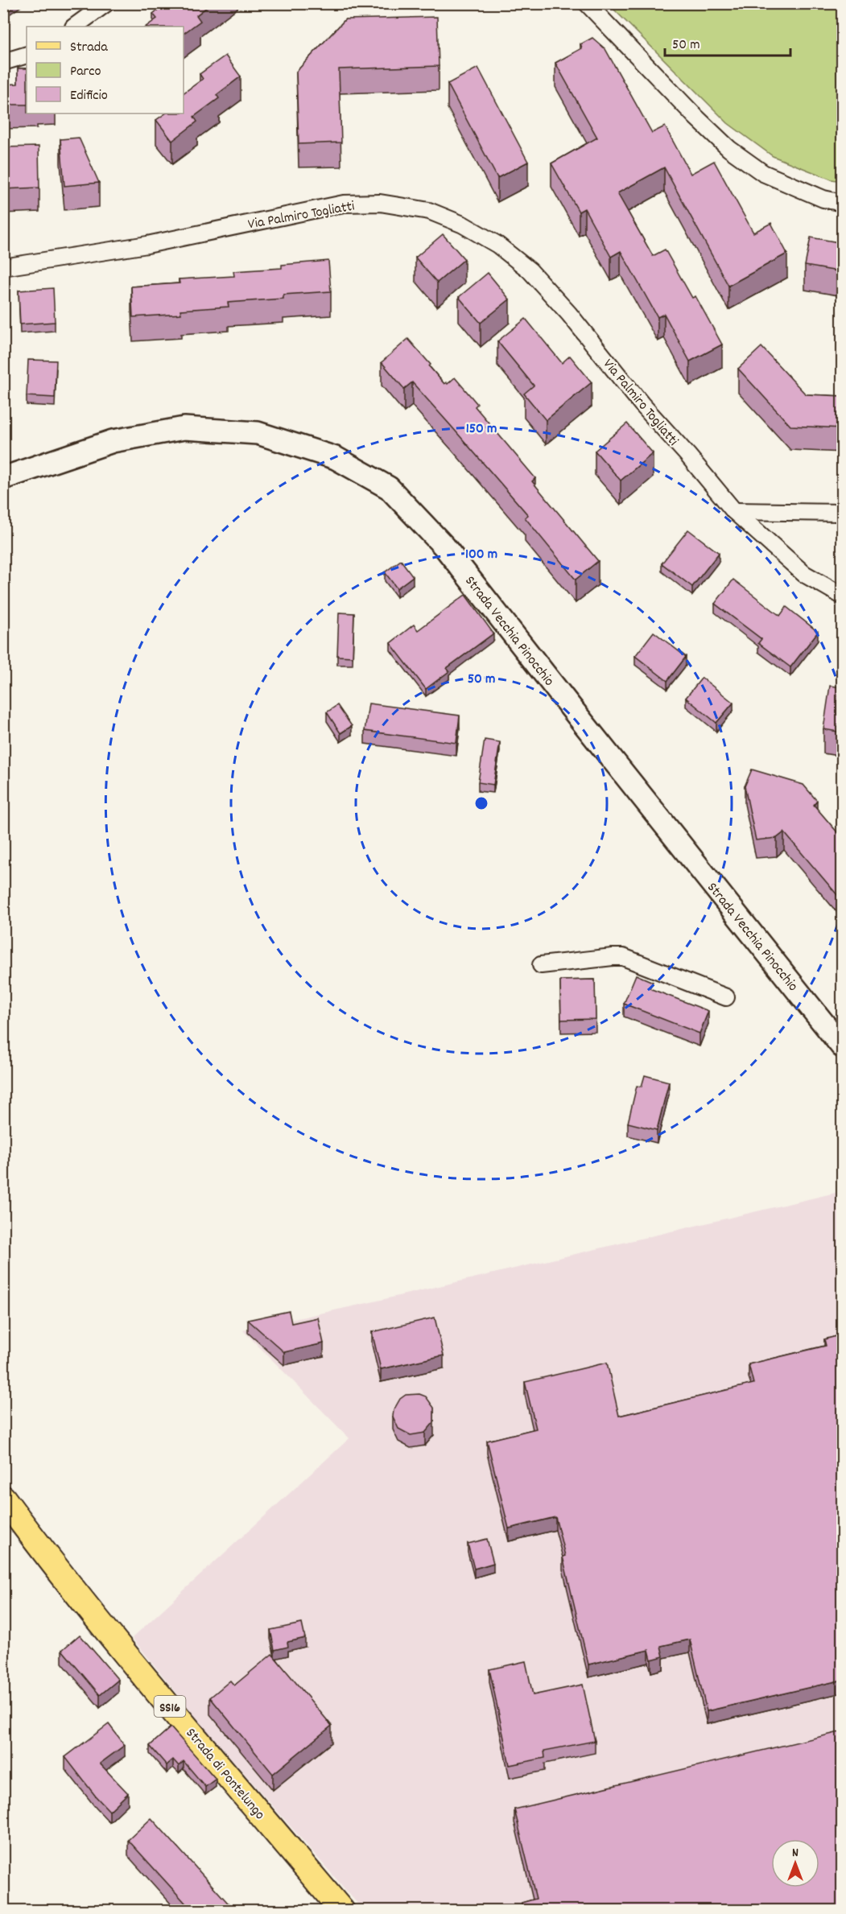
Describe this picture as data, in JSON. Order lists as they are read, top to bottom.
{
  "streets": {
    "main road": ["SS16", "Strada di Pontelungo"],
    "street": ["Via Palmiro Togliatti", "Strada Vecchia Pinocchio"]
  },
  "legend": ["Strada", "Parco", "Edificio"],
  "scale_bar": "50 m",
  "north": "top",
  "rings": ["150 m", "100 m", "50 m"]
}
